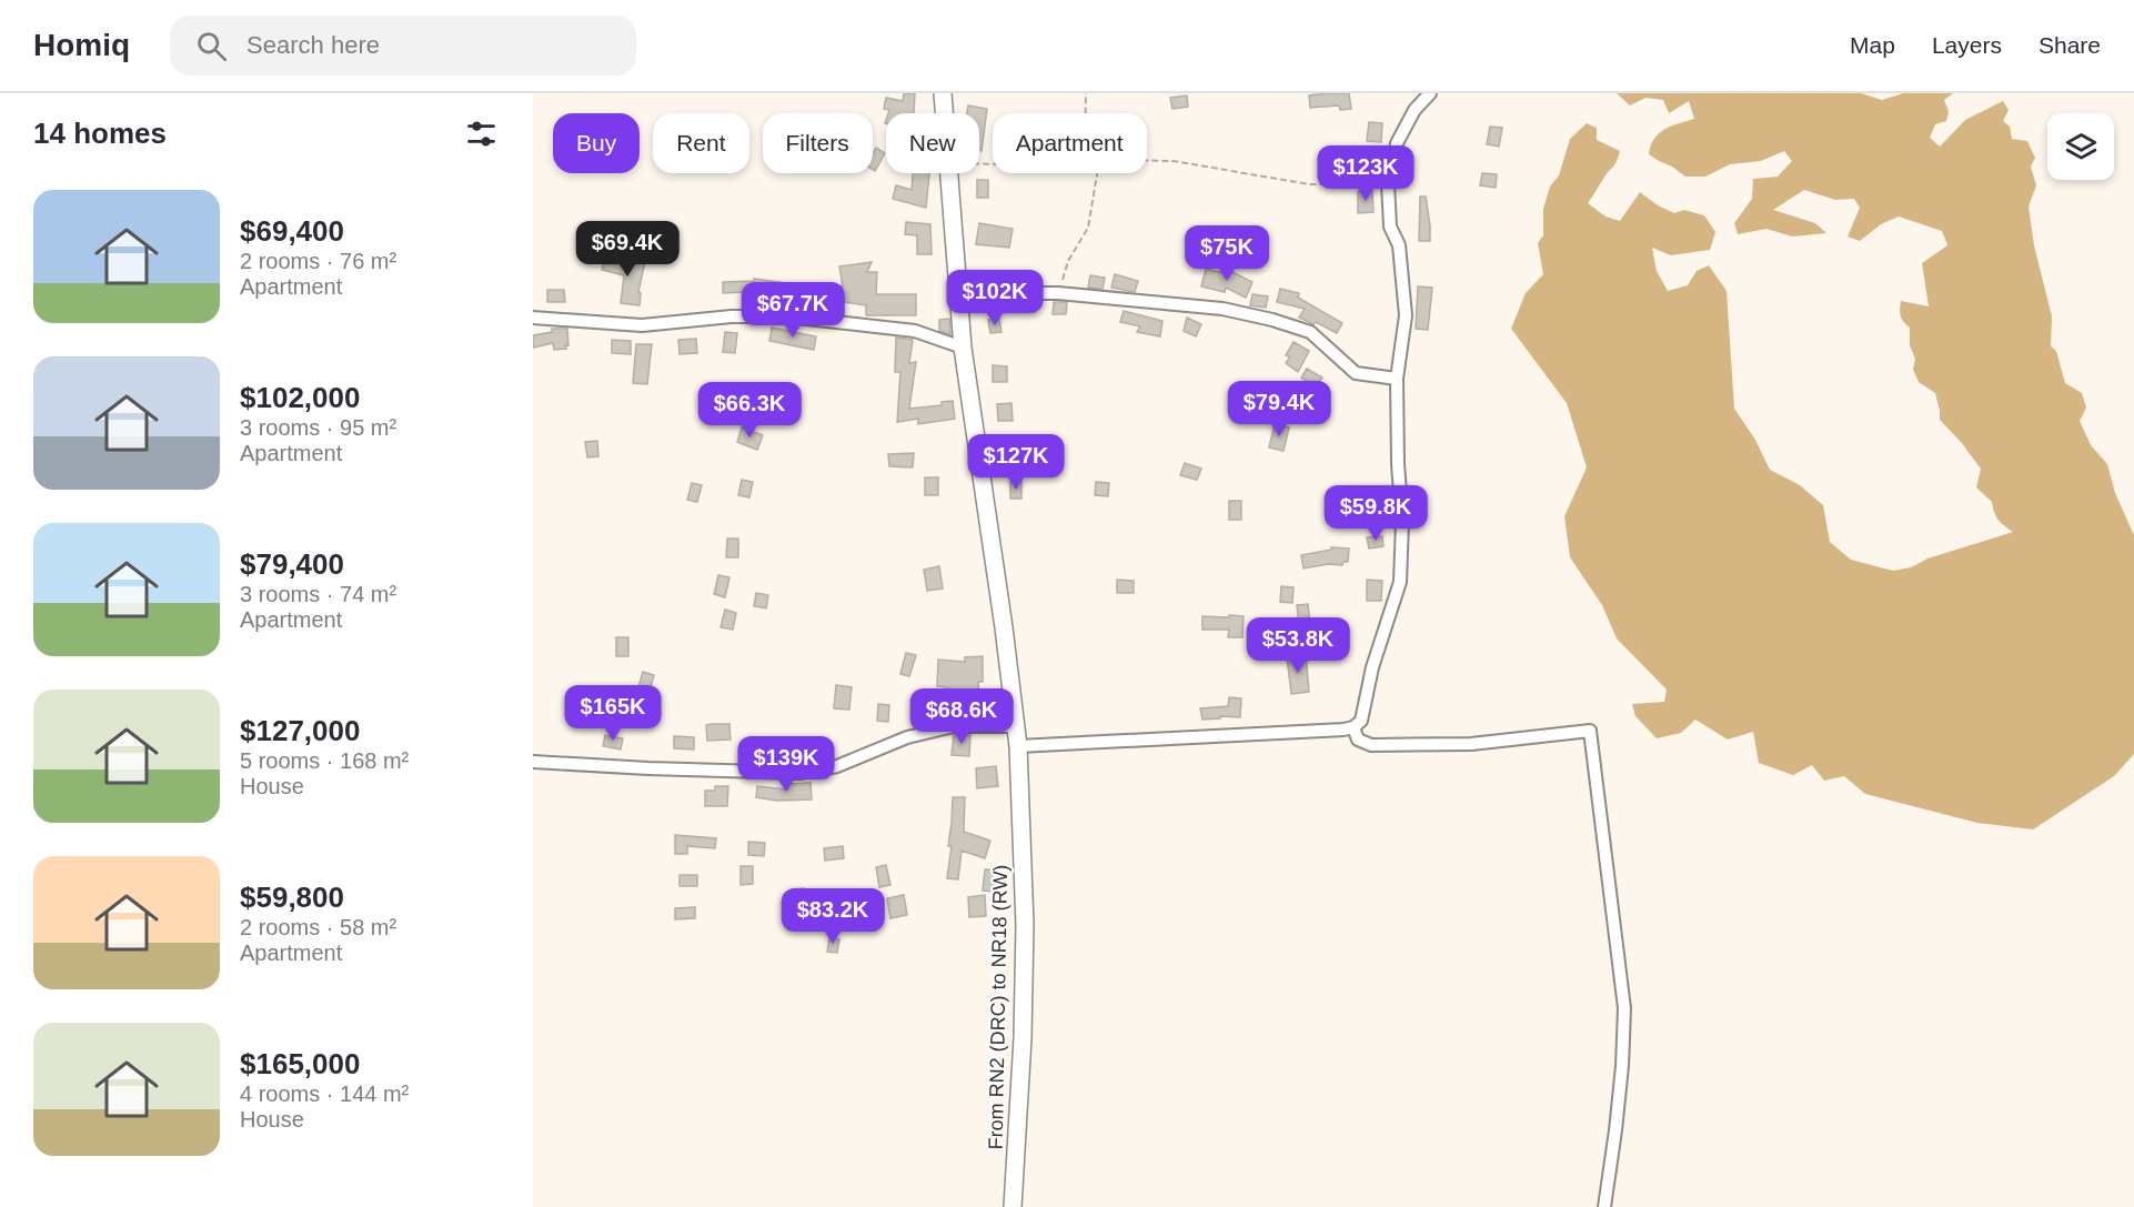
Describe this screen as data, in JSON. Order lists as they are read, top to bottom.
{
  "streets": {
    "main road": ["From RN2 (DRC) to NR18 (RW)"]
  },
  "page": {
    "header": "Homiq",
    "search": "Search here",
    "nav": ["Map", "Layers", "Share"],
    "heading": "14 homes",
    "chip": [
      "Buy",
      "Rent",
      "Filters",
      "New",
      "Apartment"
    ],
    "price": [
      "$123K",
      "$69.4K",
      "$75K",
      "$102K",
      "$67.7K",
      "$79.4K",
      "$66.3K",
      "$127K",
      "$59.8K",
      "$53.8K",
      "$165K",
      "$68.6K",
      "$139K",
      "$83.2K"
    ],
    "list": [
      {
        "name": "$69,400",
        "note": "2 rooms · 76 m² · Apartment"
      },
      {
        "name": "$102,000",
        "note": "3 rooms · 95 m² · Apartment"
      },
      {
        "name": "$79,400",
        "note": "3 rooms · 74 m² · Apartment"
      },
      {
        "name": "$127,000",
        "note": "5 rooms · 168 m² · House"
      },
      {
        "name": "$59,800",
        "note": "2 rooms · 58 m² · Apartment"
      },
      {
        "name": "$165,000",
        "note": "4 rooms · 144 m² · House"
      }
    ]
  }
}
